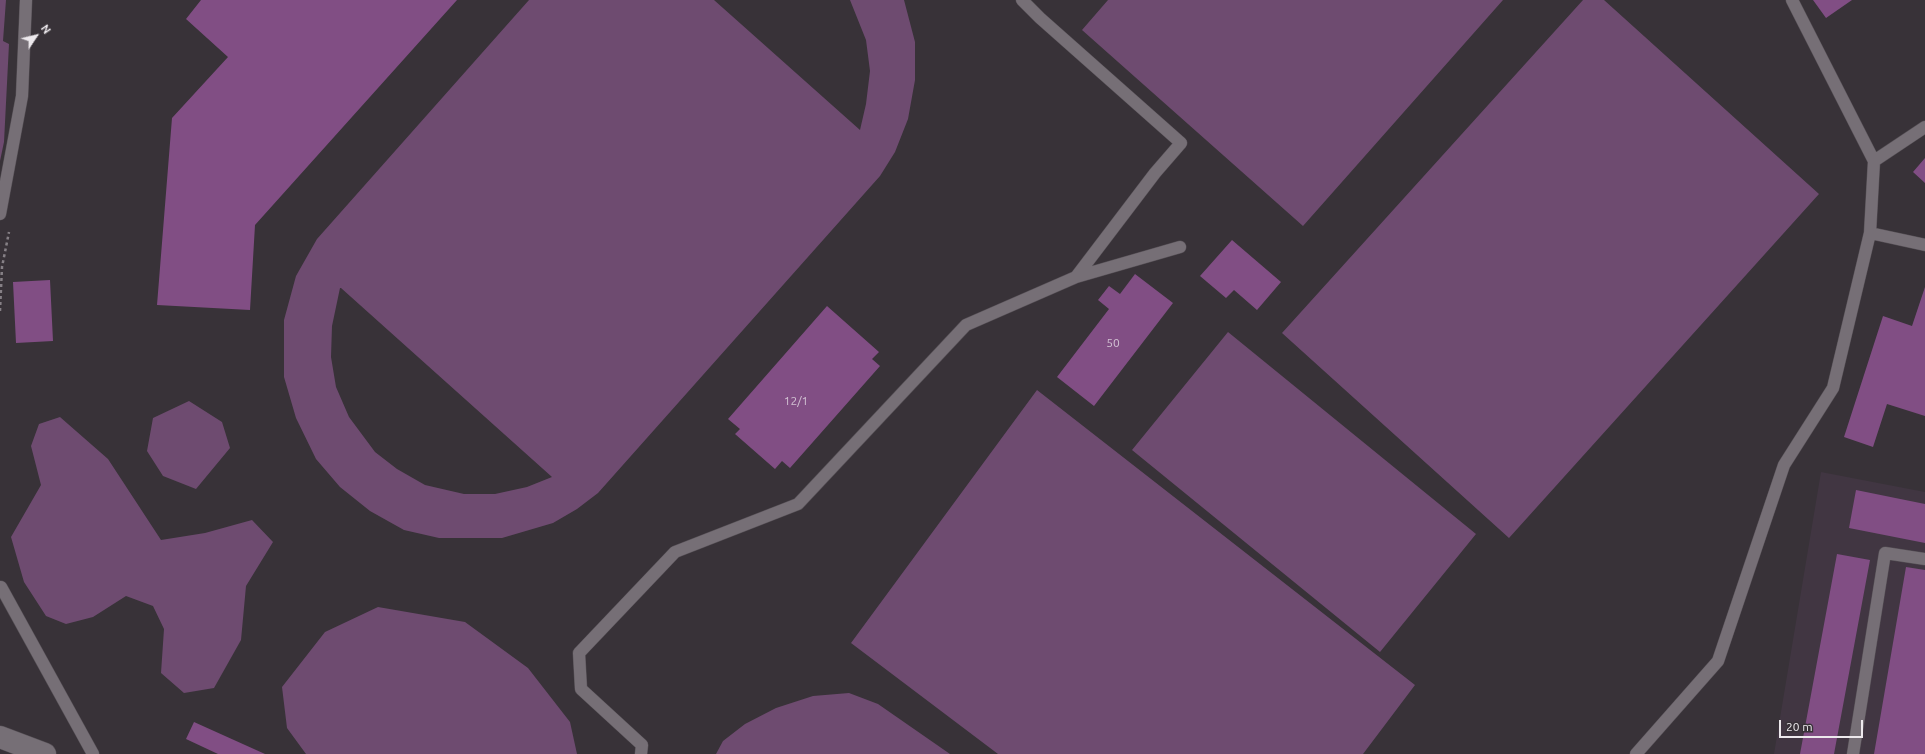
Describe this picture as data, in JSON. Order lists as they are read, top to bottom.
{
  "house_numbers": ["50", "12/1"],
  "scale_bar": "20 m",
  "north": "top right"
}
